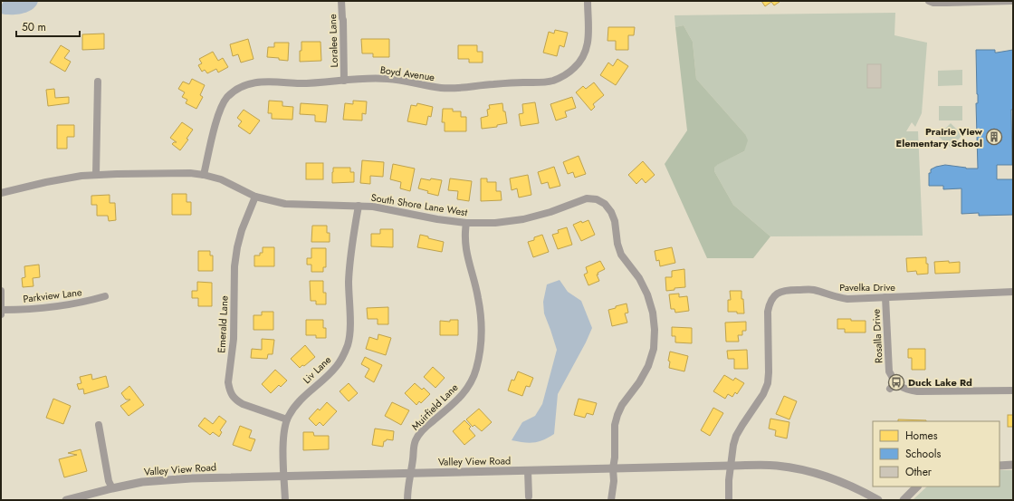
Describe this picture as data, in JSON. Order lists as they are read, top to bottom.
{
  "streets": {
    "street": [
      "Loralee Lane",
      "Boyd Avenue",
      "South Shore Lane West",
      "Pavelka Drive",
      "Parkview Lane",
      "Emerald Lane",
      "Rosalla Drive",
      "Liv Lane",
      "Muirfield Lane",
      "Valley View Road"
    ]
  },
  "crossings": [
    ["Loralee Lane", "Boyd Avenue"],
    ["Boyd Avenue", "South Shore Lane West"],
    ["South Shore Lane West", "Emerald Lane"],
    ["South Shore Lane West", "Liv Lane"],
    ["South Shore Lane West", "Muirfield Lane"],
    ["South Shore Lane West", "Valley View Road"],
    ["Pavelka Drive", "Rosalla Drive"],
    ["Pavelka Drive", "Valley View Road"],
    ["Emerald Lane", "Liv Lane"],
    ["Liv Lane", "Valley View Road"],
    ["Muirfield Lane", "Valley View Road"]
  ],
  "places": {
    "building": ["Prairie View Elementary School"],
    "bus stop": ["Duck Lake Rd"]
  },
  "legend": ["Homes", "Schools", "Other"],
  "scale_bar": "50 m"
}
